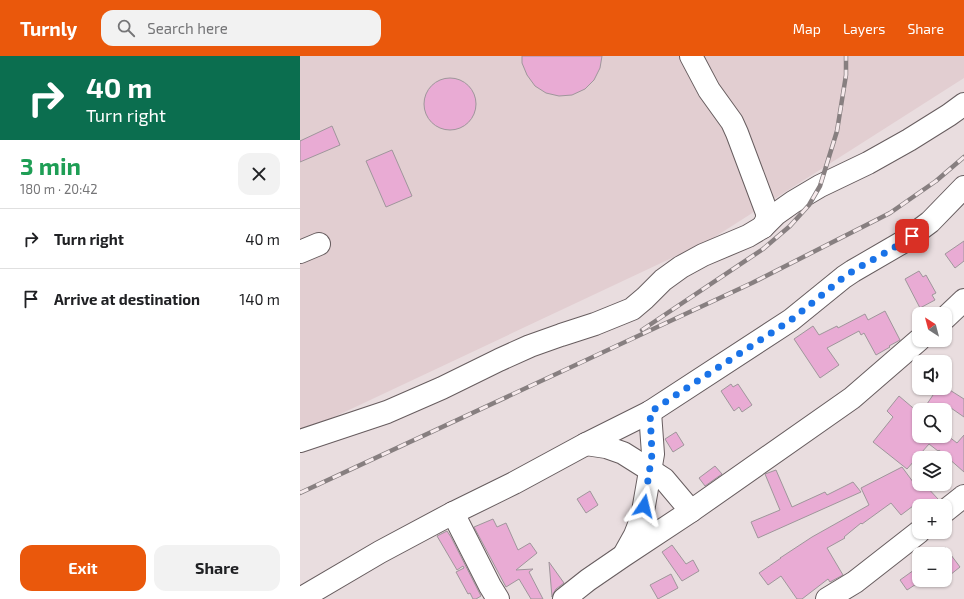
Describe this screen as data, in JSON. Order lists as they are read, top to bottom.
{
  "north": "top left",
  "page": {
    "header": "Turnly",
    "search": "Search here",
    "nav": ["Map", "Layers", "Share"],
    "turn": ["40 m", "Turn right"],
    "heading": ["3 min", "180 m · 20:42"],
    "list": [
      {
        "name": "Turn right",
        "value": "40 m"
      },
      {
        "name": "Arrive at destination",
        "value": "140 m"
      }
    ],
    "map_buttons": ["+", "−"],
    "buttons": ["Exit", "Share"]
  }
}
